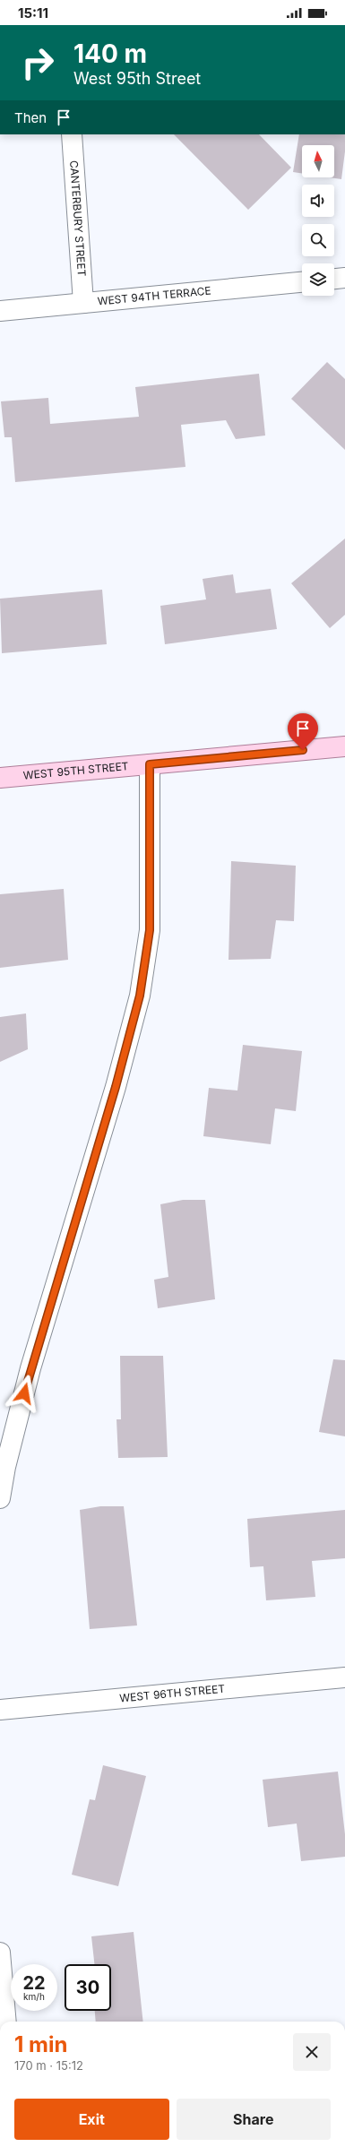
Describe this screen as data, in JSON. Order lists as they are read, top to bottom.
{
  "streets": {
    "main road": ["WEST 95TH STREET"],
    "street": ["CANTERBURY STREET", "WEST 94TH TERRACE", "WEST 96TH STREET"]
  },
  "crossings": [
    ["CANTERBURY STREET", "WEST 94TH TERRACE"]
  ],
  "north": "top",
  "page": {
    "status": "15:11",
    "turn": ["140 m", "West 95th Street"],
    "then": "Then",
    "speed": "22 km/h",
    "limit": "30",
    "heading": ["1 min", "170 m · 15:12"],
    "buttons": ["Exit", "Share"]
  }
}
